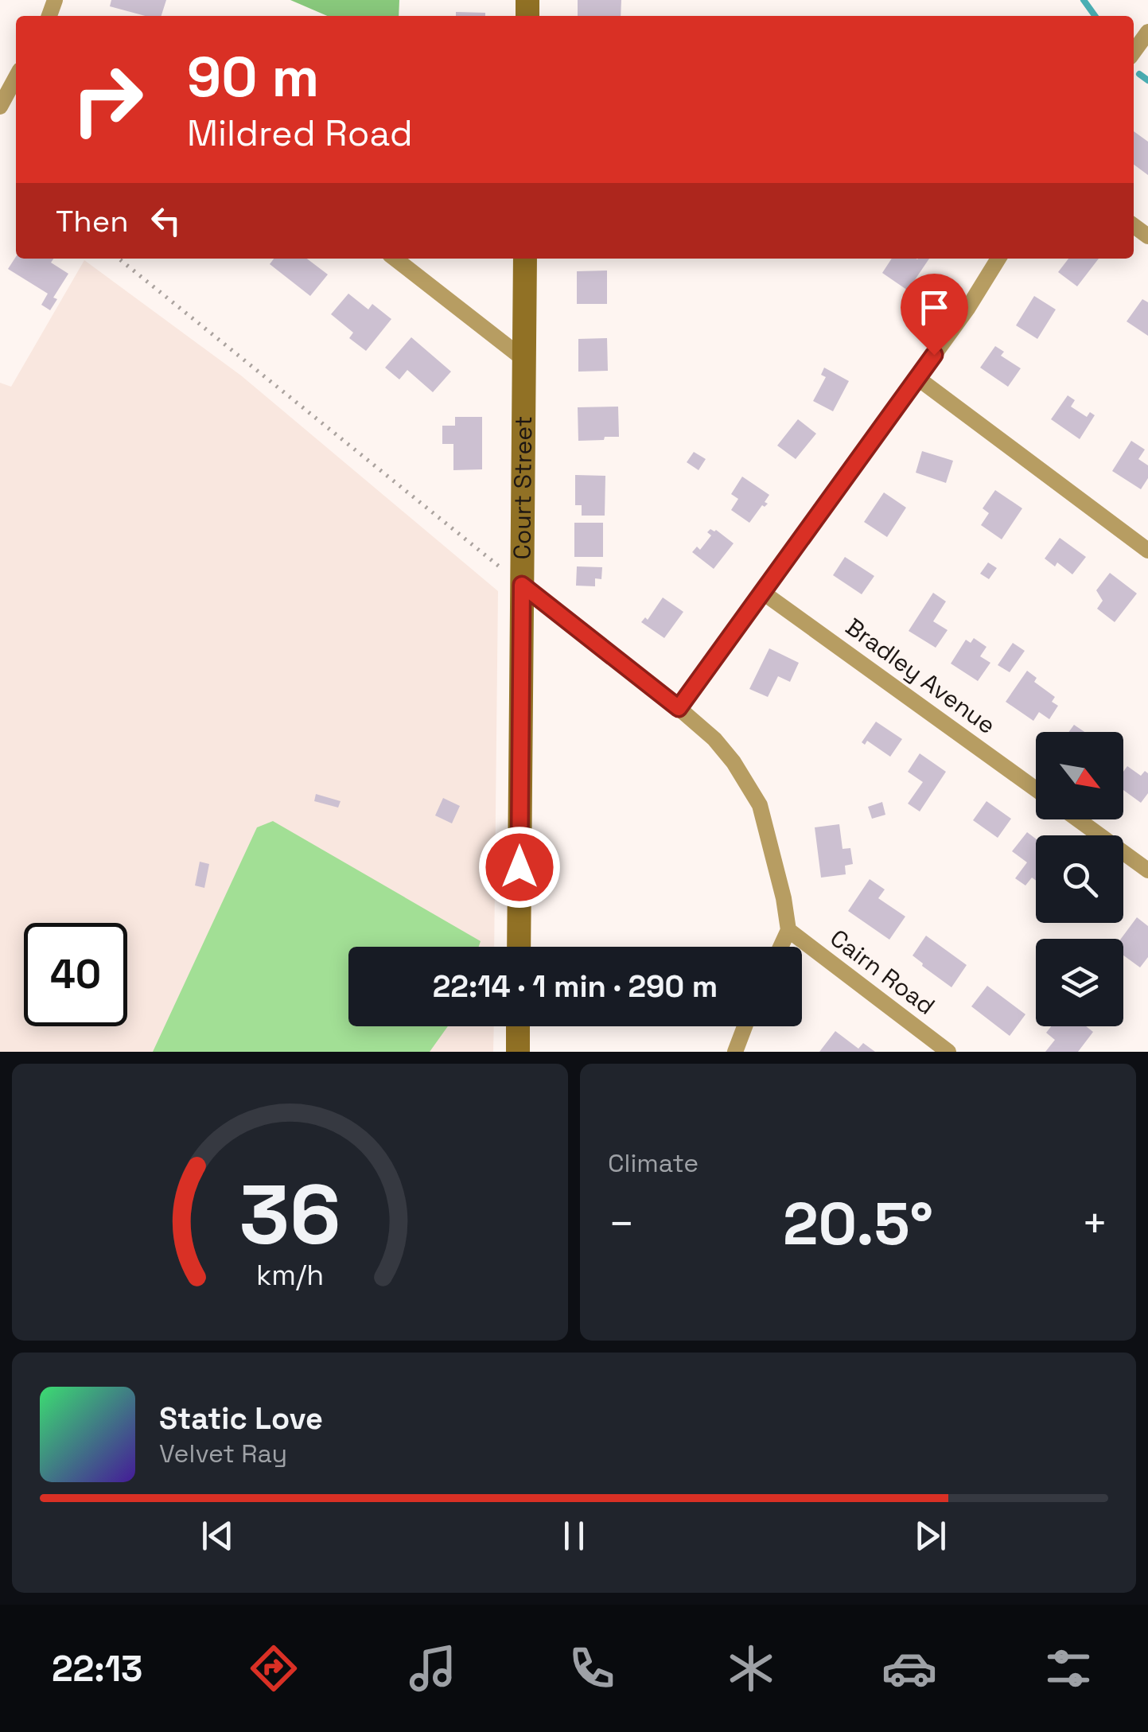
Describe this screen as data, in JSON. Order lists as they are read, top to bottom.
{
  "streets": {
    "street": ["Court Street", "Bradley Avenue", "Cairn Road"]
  },
  "north": "bottom right",
  "page": {
    "turn": ["90 m", "Mildred Road"],
    "then": "Then",
    "limit": "40",
    "trip": "22:14 · 1 min · 290 m",
    "tile": "Climate",
    "heat": ["−", "20.5°", "+"],
    "song": ["Static Love", "Velvet Ray"],
    "tabs": "22:13",
    "gauge": ["36", "km/h"]
  }
}
